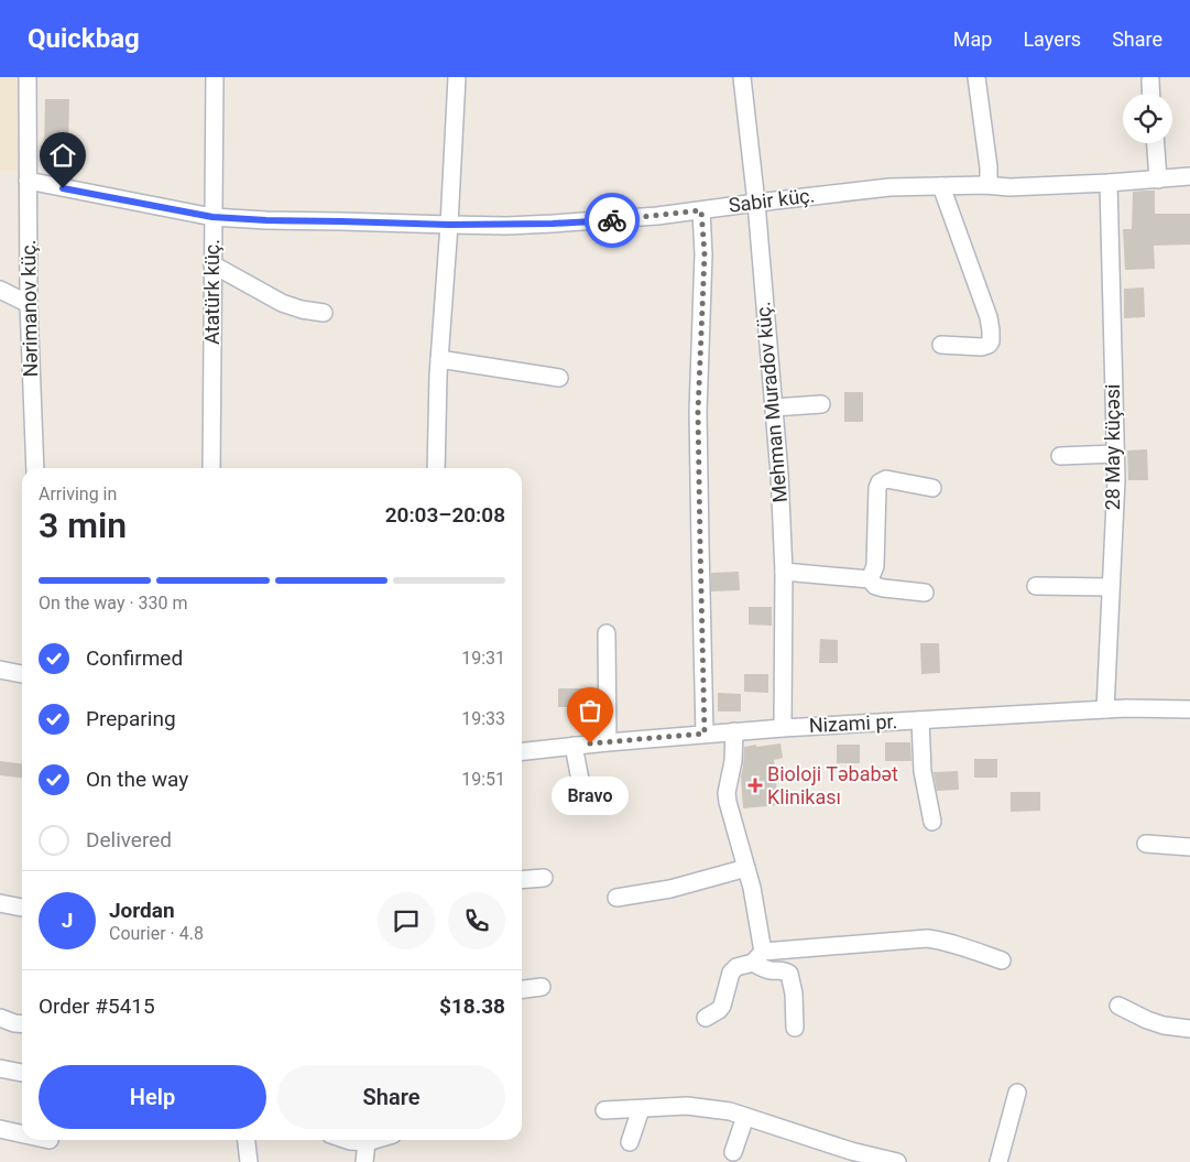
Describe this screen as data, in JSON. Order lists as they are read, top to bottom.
{
  "streets": {
    "street": [
      "Sabir küç.",
      "Atatürk küç.",
      "Nərimanov küç.",
      "Mehman Muradov küç.",
      "28 May küçəsi",
      "Nizami pr."
    ]
  },
  "crossings": [
    ["Sabir küç.", "Atatürk küç."],
    ["Sabir küç.", "Nərimanov küç."],
    ["Sabir küç.", "Mehman Muradov küç."],
    ["Sabir küç.", "28 May küçəsi"],
    ["Mehman Muradov küç.", "Nizami pr."],
    ["28 May küçəsi", "Nizami pr."]
  ],
  "places": {
    "other": ["Bravo"],
    "health": ["Bioloji Təbabət Klinikası"]
  },
  "page": {
    "header": "Quickbag",
    "nav": ["Map", "Layers", "Share"],
    "heading": ["3 min", "Arriving in", "20:03–20:08"],
    "panel": [
      "Jordan",
      "Courier · 4.8",
      "Order #5415",
      "$18.38"
    ],
    "bar": "On the way · 330 m",
    "list": [
      ["Confirmed", "19:31"],
      ["Preparing", "19:33"],
      ["On the way", "19:51"],
      "Delivered"
    ],
    "bubble": "Bravo",
    "round": "J",
    "buttons": ["Help", "Share"]
  }
}
